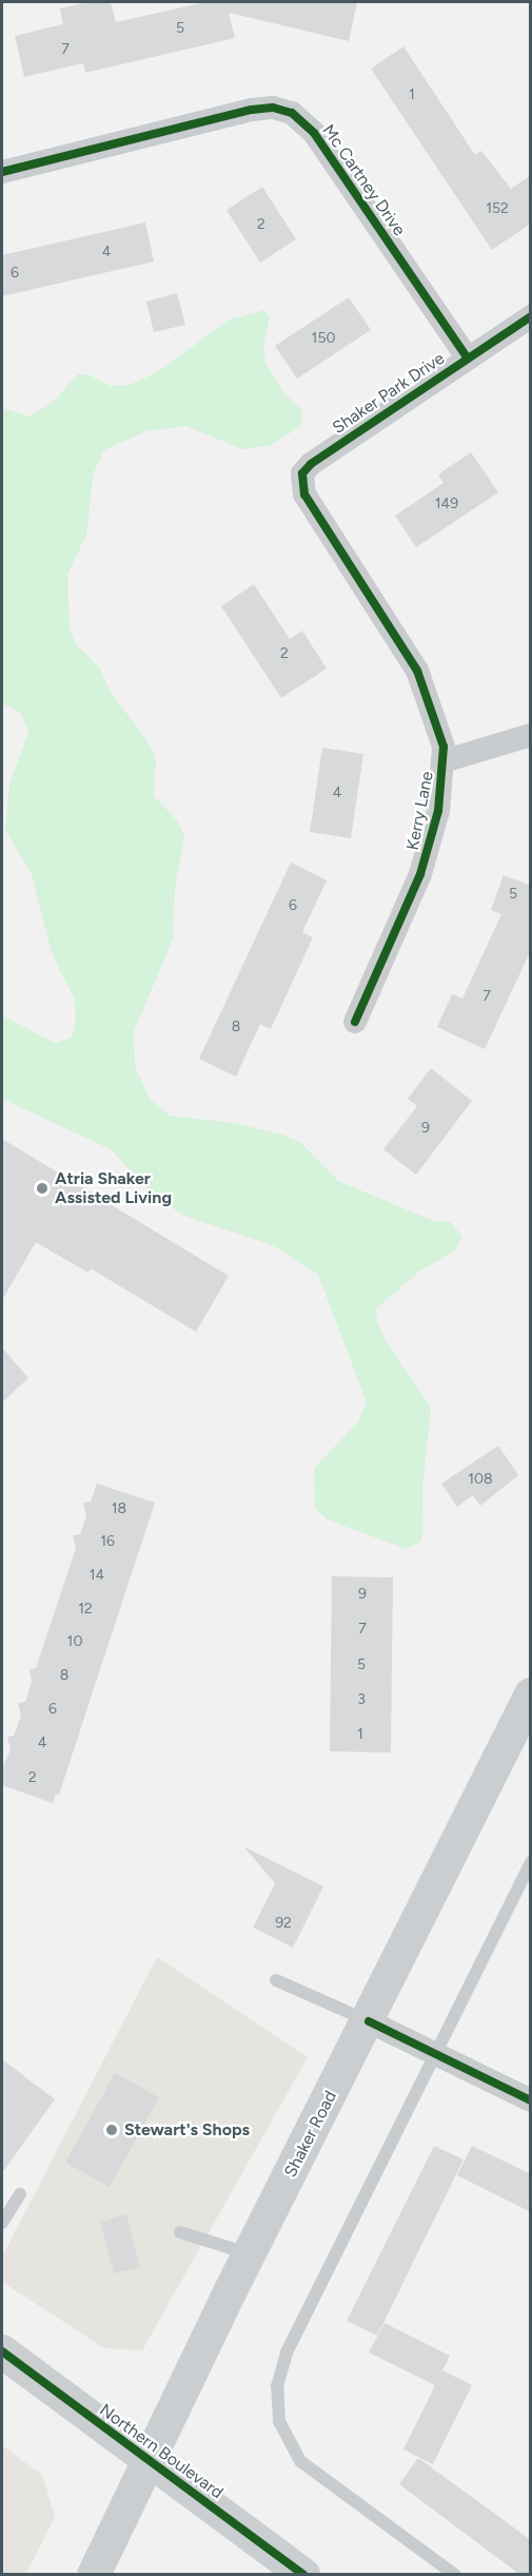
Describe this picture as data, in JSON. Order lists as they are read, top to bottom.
{
  "streets": {
    "main road": ["Shaker Road", "Northern Boulevard"],
    "street": ["Mc Cartney Drive", "Shaker Park Drive", "Kerry Lane"]
  },
  "crossings": [
    ["Mc Cartney Drive", "Shaker Park Drive"],
    ["Shaker Park Drive", "Kerry Lane"],
    ["Shaker Road", "Northern Boulevard"]
  ],
  "places": ["Atria Shaker Assisted Living", "Stewart's Shops"],
  "house_numbers": [
    "5",
    "7",
    "1",
    "152",
    "2",
    "4",
    "6",
    "150",
    "149",
    "2",
    "4",
    "5",
    "6",
    "7",
    "8",
    "9",
    "108",
    "18",
    "16",
    "14",
    "9",
    "12",
    "7",
    "10",
    "5",
    "8",
    "3",
    "6",
    "1",
    "4",
    "2",
    "92"
  ]
}
